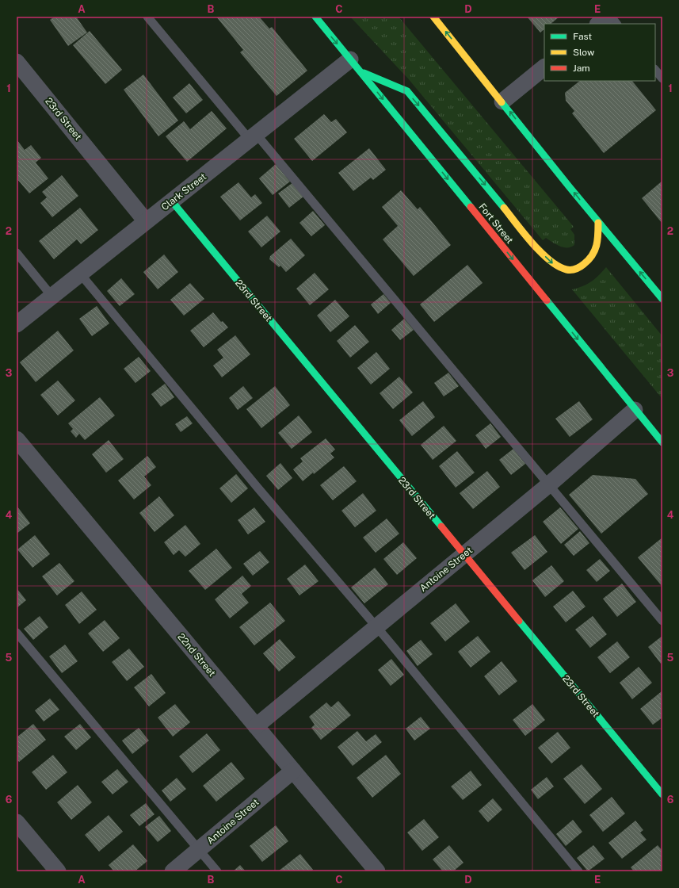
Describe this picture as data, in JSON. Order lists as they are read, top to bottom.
{
  "streets": {
    "main road": ["23rd Street", "Fort Street"],
    "street": ["Clark Street", "Antoine Street", "22nd Street"]
  },
  "crossings": [
    ["23rd Street", "Clark Street"],
    ["23rd Street", "Antoine Street"],
    ["Clark Street", "Fort Street"],
    ["Fort Street", "Antoine Street"],
    ["Antoine Street", "22nd Street"]
  ],
  "one_way": ["Fort Street"],
  "legend": ["Fast", "Slow", "Jam"],
  "grid": {
    "columns": [
      "A",
      "B",
      "C",
      "D",
      "E"
    ],
    "rows": [
      "1",
      "2",
      "3",
      "4",
      "5",
      "6"
    ]
  }
}
